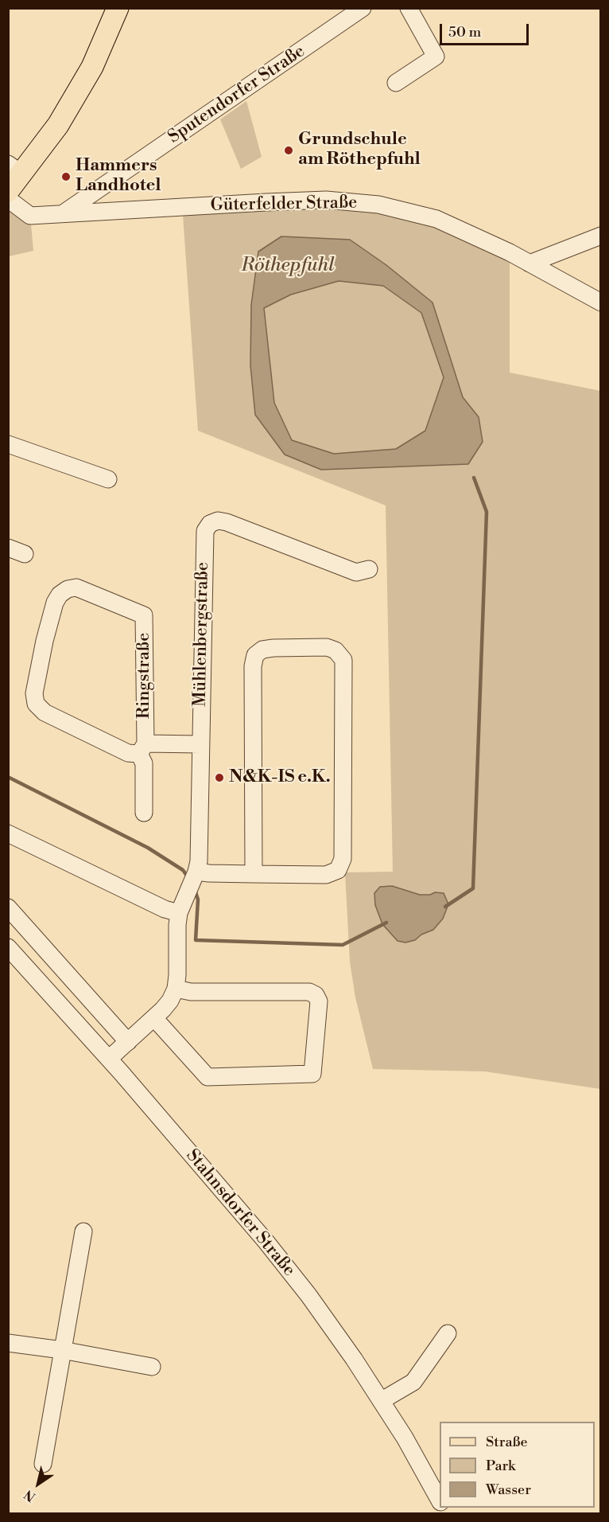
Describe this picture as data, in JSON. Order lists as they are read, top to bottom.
{
  "streets": {
    "street": [
      "Sputendorfer Straße",
      "Güterfelder Straße",
      "Mühlenbergstraße",
      "Ringstraße",
      "Stahnsdorfer Straße"
    ]
  },
  "crossings": [
    ["Sputendorfer Straße", "Güterfelder Straße"],
    ["Mühlenbergstraße", "Ringstraße"],
    ["Mühlenbergstraße", "Stahnsdorfer Straße"]
  ],
  "water": ["Röthepfuhl"],
  "places": ["Grundschule am Röthepfuhl", "Hammers Landhotel", "N&K-IS e.K."],
  "legend": ["Straße", "Park", "Wasser"],
  "scale_bar": "50 m",
  "north": "bottom left"
}
